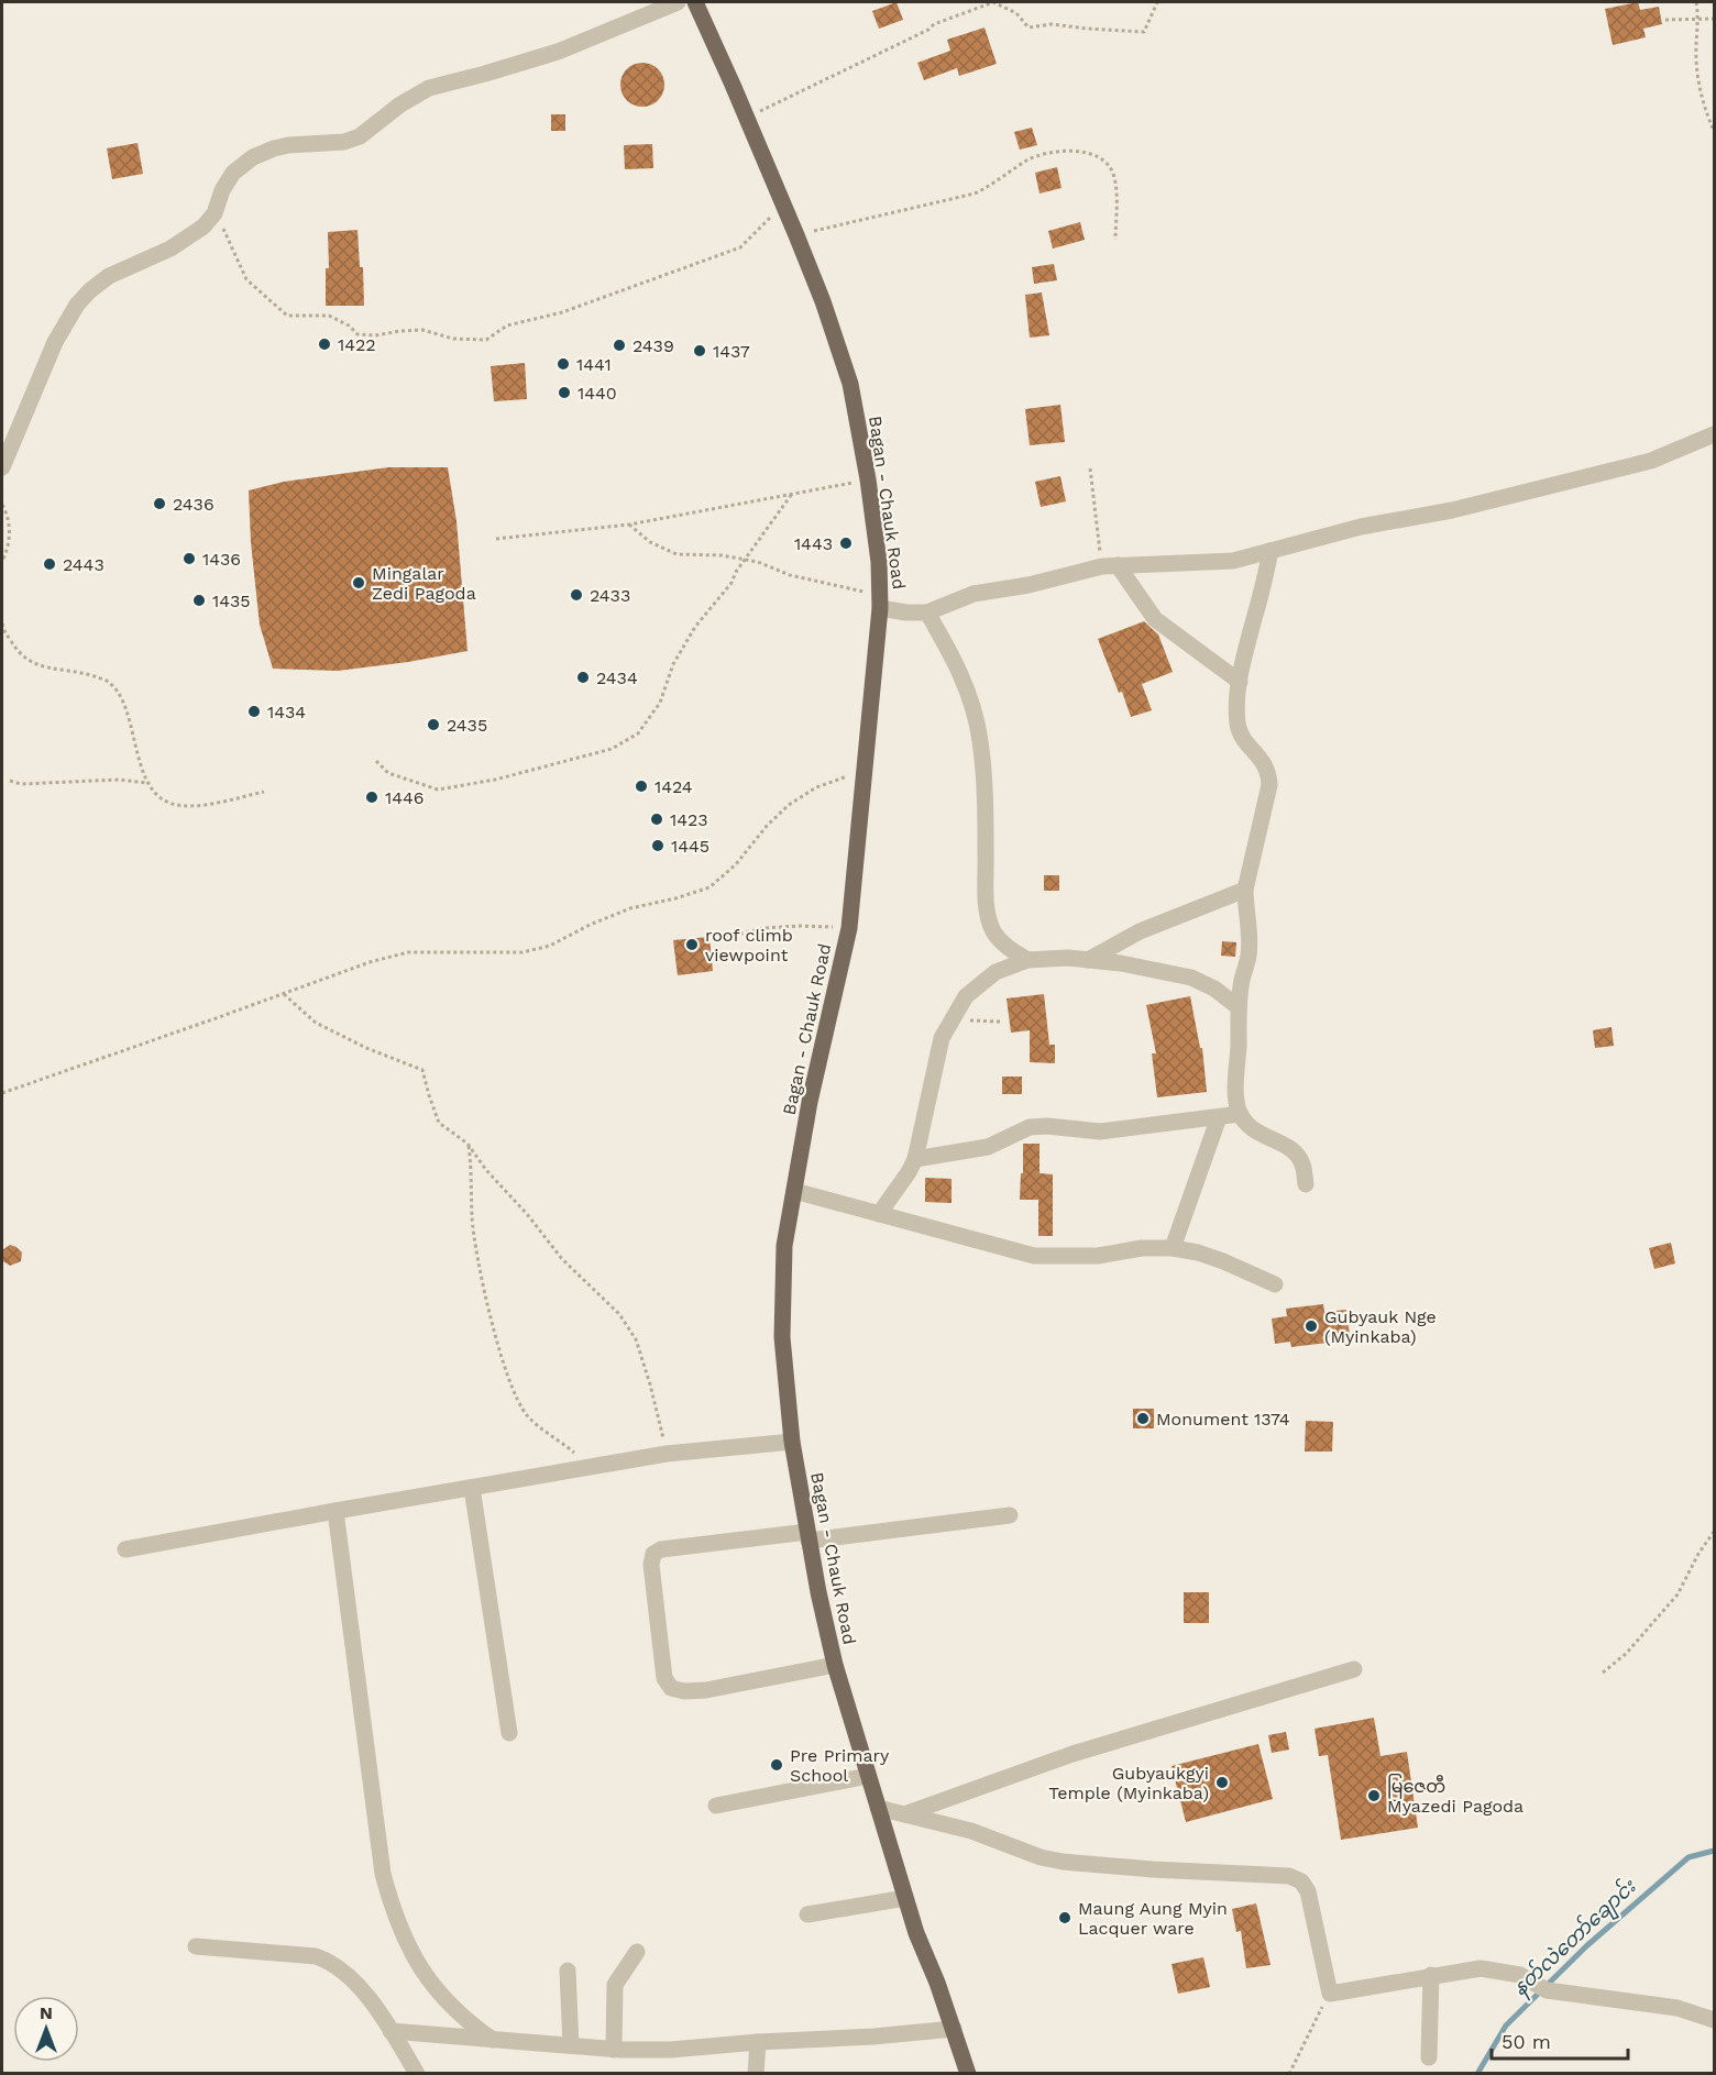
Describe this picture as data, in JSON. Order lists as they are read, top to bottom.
{
  "streets": {
    "main road": ["Bagan - Chauk Road"]
  },
  "water": ["နတ်လဲတော်ချောင်း"],
  "places": [
    "1422",
    "2439",
    "1437",
    "1441",
    "1440",
    "2436",
    "1443",
    "1436",
    "2443",
    "Mingalar Zedi Pagoda",
    "2433",
    "1435",
    "2434",
    "1434",
    "2435",
    "1424",
    "1446",
    "1423",
    "1445",
    "roof climb viewpoint",
    "Gubyauk Nge (Myinkaba)",
    "Monument 1374",
    "Pre Primary School",
    "Gubyaukgyi Temple (Myinkaba)",
    "မြဇေတီ Myazedi Pagoda",
    "Maung Aung Myin Lacquer ware"
  ],
  "scale_bar": "50 m",
  "north": "top"
}
